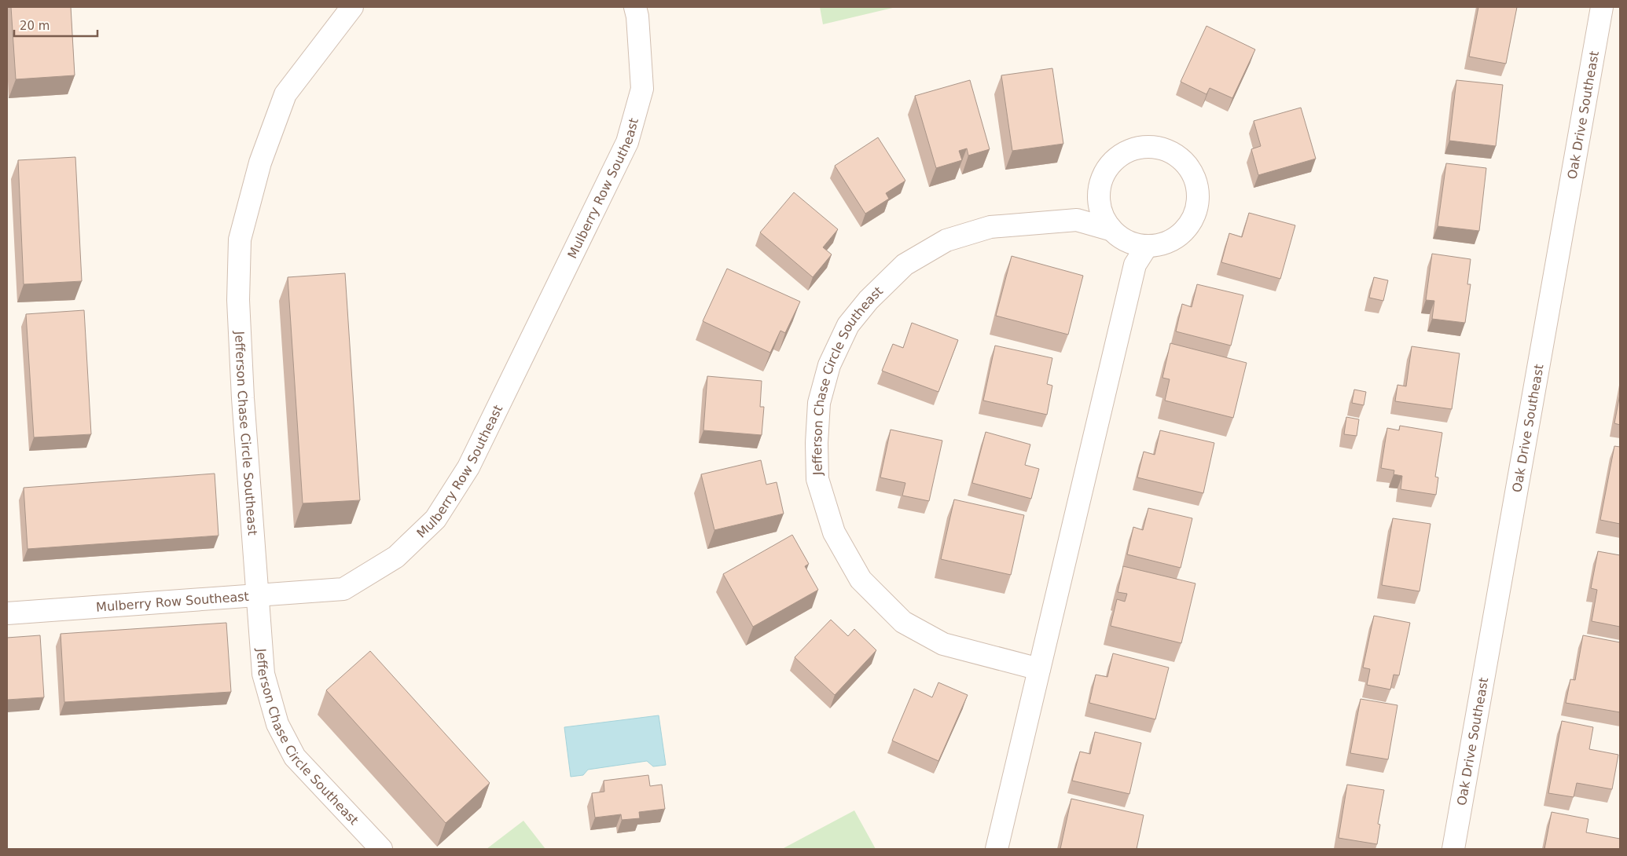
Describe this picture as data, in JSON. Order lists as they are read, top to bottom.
{
  "streets": {
    "street": ["Oak Drive Southeast", "Mulberry Row Southeast", "Jefferson Chase Circle Southeast"]
  },
  "crossings": [
    ["Mulberry Row Southeast", "Jefferson Chase Circle Southeast"]
  ],
  "scale_bar": "20 m"
}
